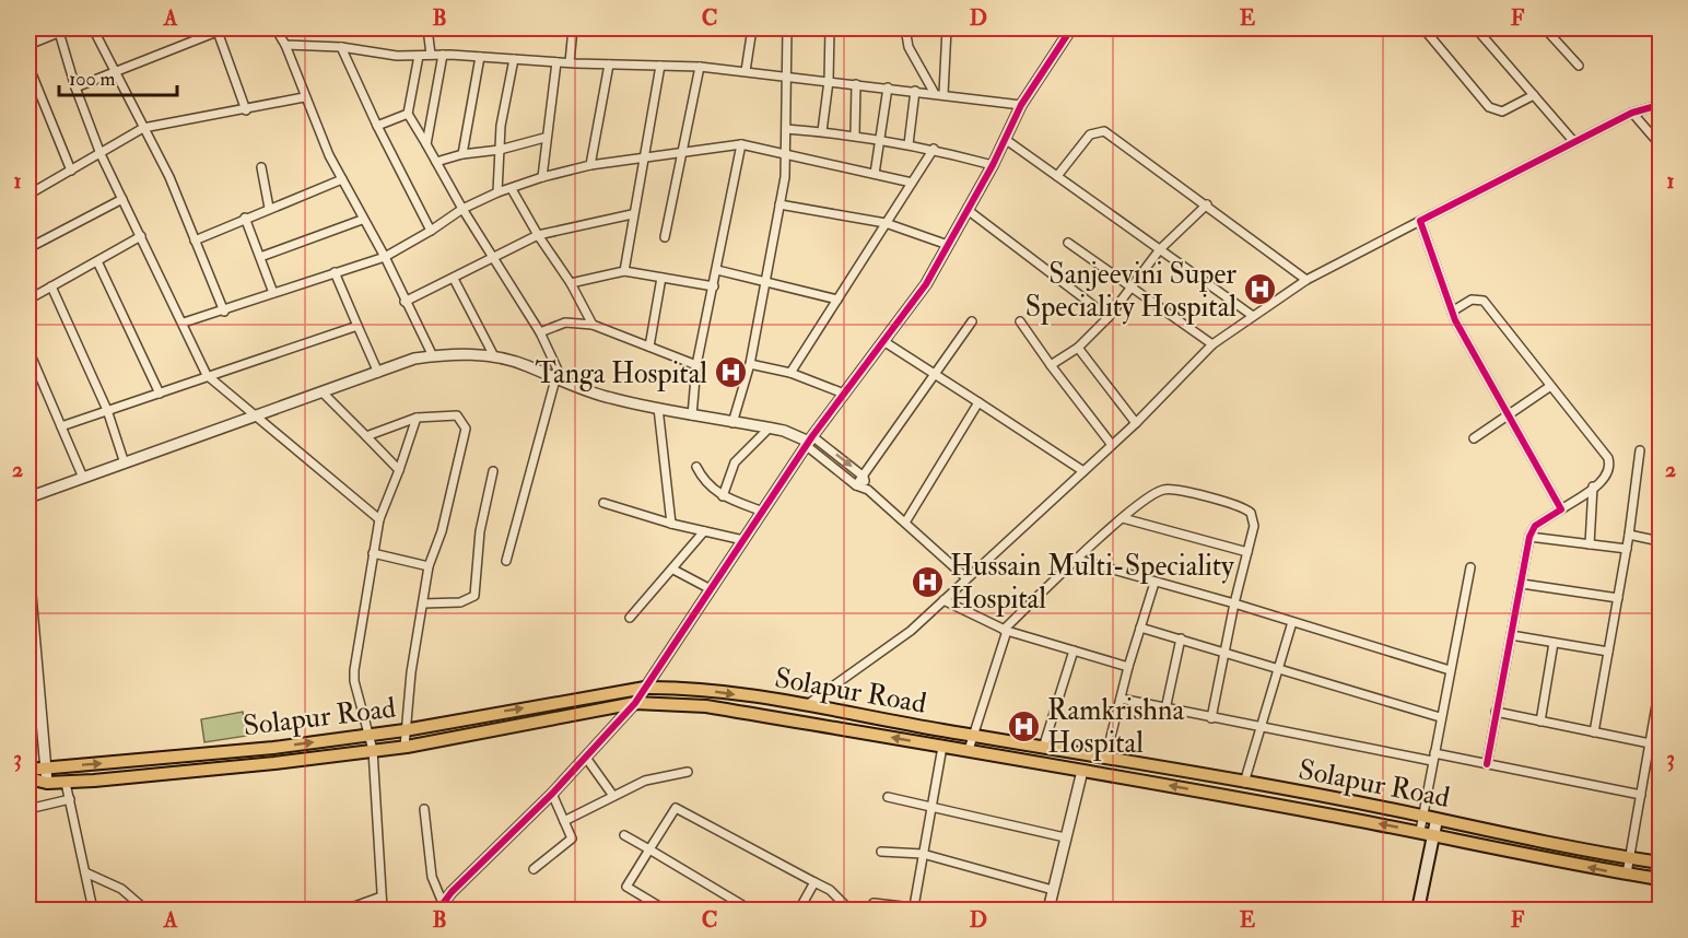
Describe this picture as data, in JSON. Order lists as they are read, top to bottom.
{
  "streets": {
    "main road": ["Solapur Road"]
  },
  "places": {
    "hospital": [
      "Sanjeevini Super Speciality Hospital",
      "Tanga Hospital",
      "Hussain Multi-Speciality Hospital",
      "Ramkrishna Hospital"
    ]
  },
  "scale_bar": "100 m",
  "grid": {
    "columns": [
      "A",
      "B",
      "C",
      "D",
      "E",
      "F"
    ],
    "rows": ["1", "2", "3"]
  }
}
